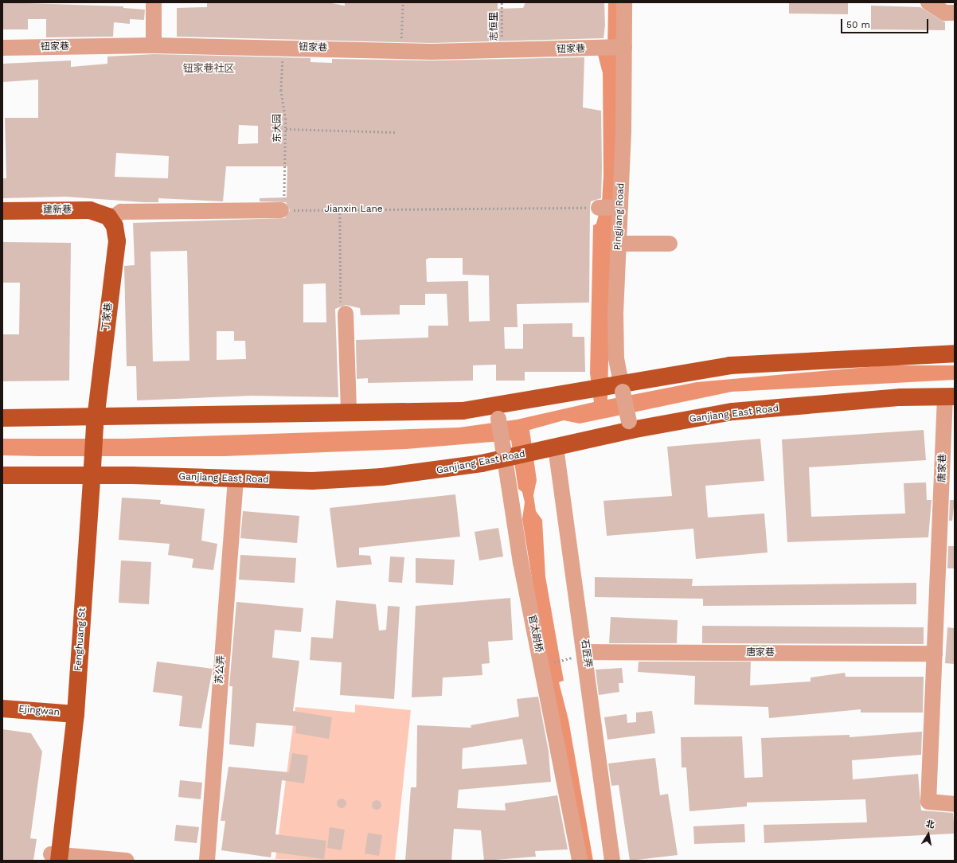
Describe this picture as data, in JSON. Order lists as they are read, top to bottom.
{
  "streets": {
    "main road": [
      "建新巷",
      "丁家巷",
      "Ganjiang East Road",
      "Fenghuang St",
      "Ejingwan"
    ],
    "street": [
      "钮家巷",
      "Pingjiang Road",
      "唐家巷",
      "官太尉桥",
      "石匠弄",
      "苏公弄"
    ],
    "path": ["志恒里", "东大园", "Jianxin Lane"]
  },
  "crossings": [
    ["志恒里", "钮家巷"],
    ["钮家巷", "东大园"],
    ["钮家巷", "Pingjiang Road"],
    ["东大园", "Jianxin Lane"],
    ["建新巷", "丁家巷"],
    ["Pingjiang Road", "Ganjiang East Road"],
    ["丁家巷", "Fenghuang St"],
    ["Ganjiang East Road", "唐家巷"],
    ["Ganjiang East Road", "官太尉桥"],
    ["Ganjiang East Road", "Fenghuang St"],
    ["Ganjiang East Road", "石匠弄"],
    ["Ganjiang East Road", "苏公弄"],
    ["唐家巷", "石匠弄"],
    ["Fenghuang St", "Ejingwan"]
  ],
  "districts": ["钮家巷社区"],
  "scale_bar": "50 m",
  "north": "top"
}
